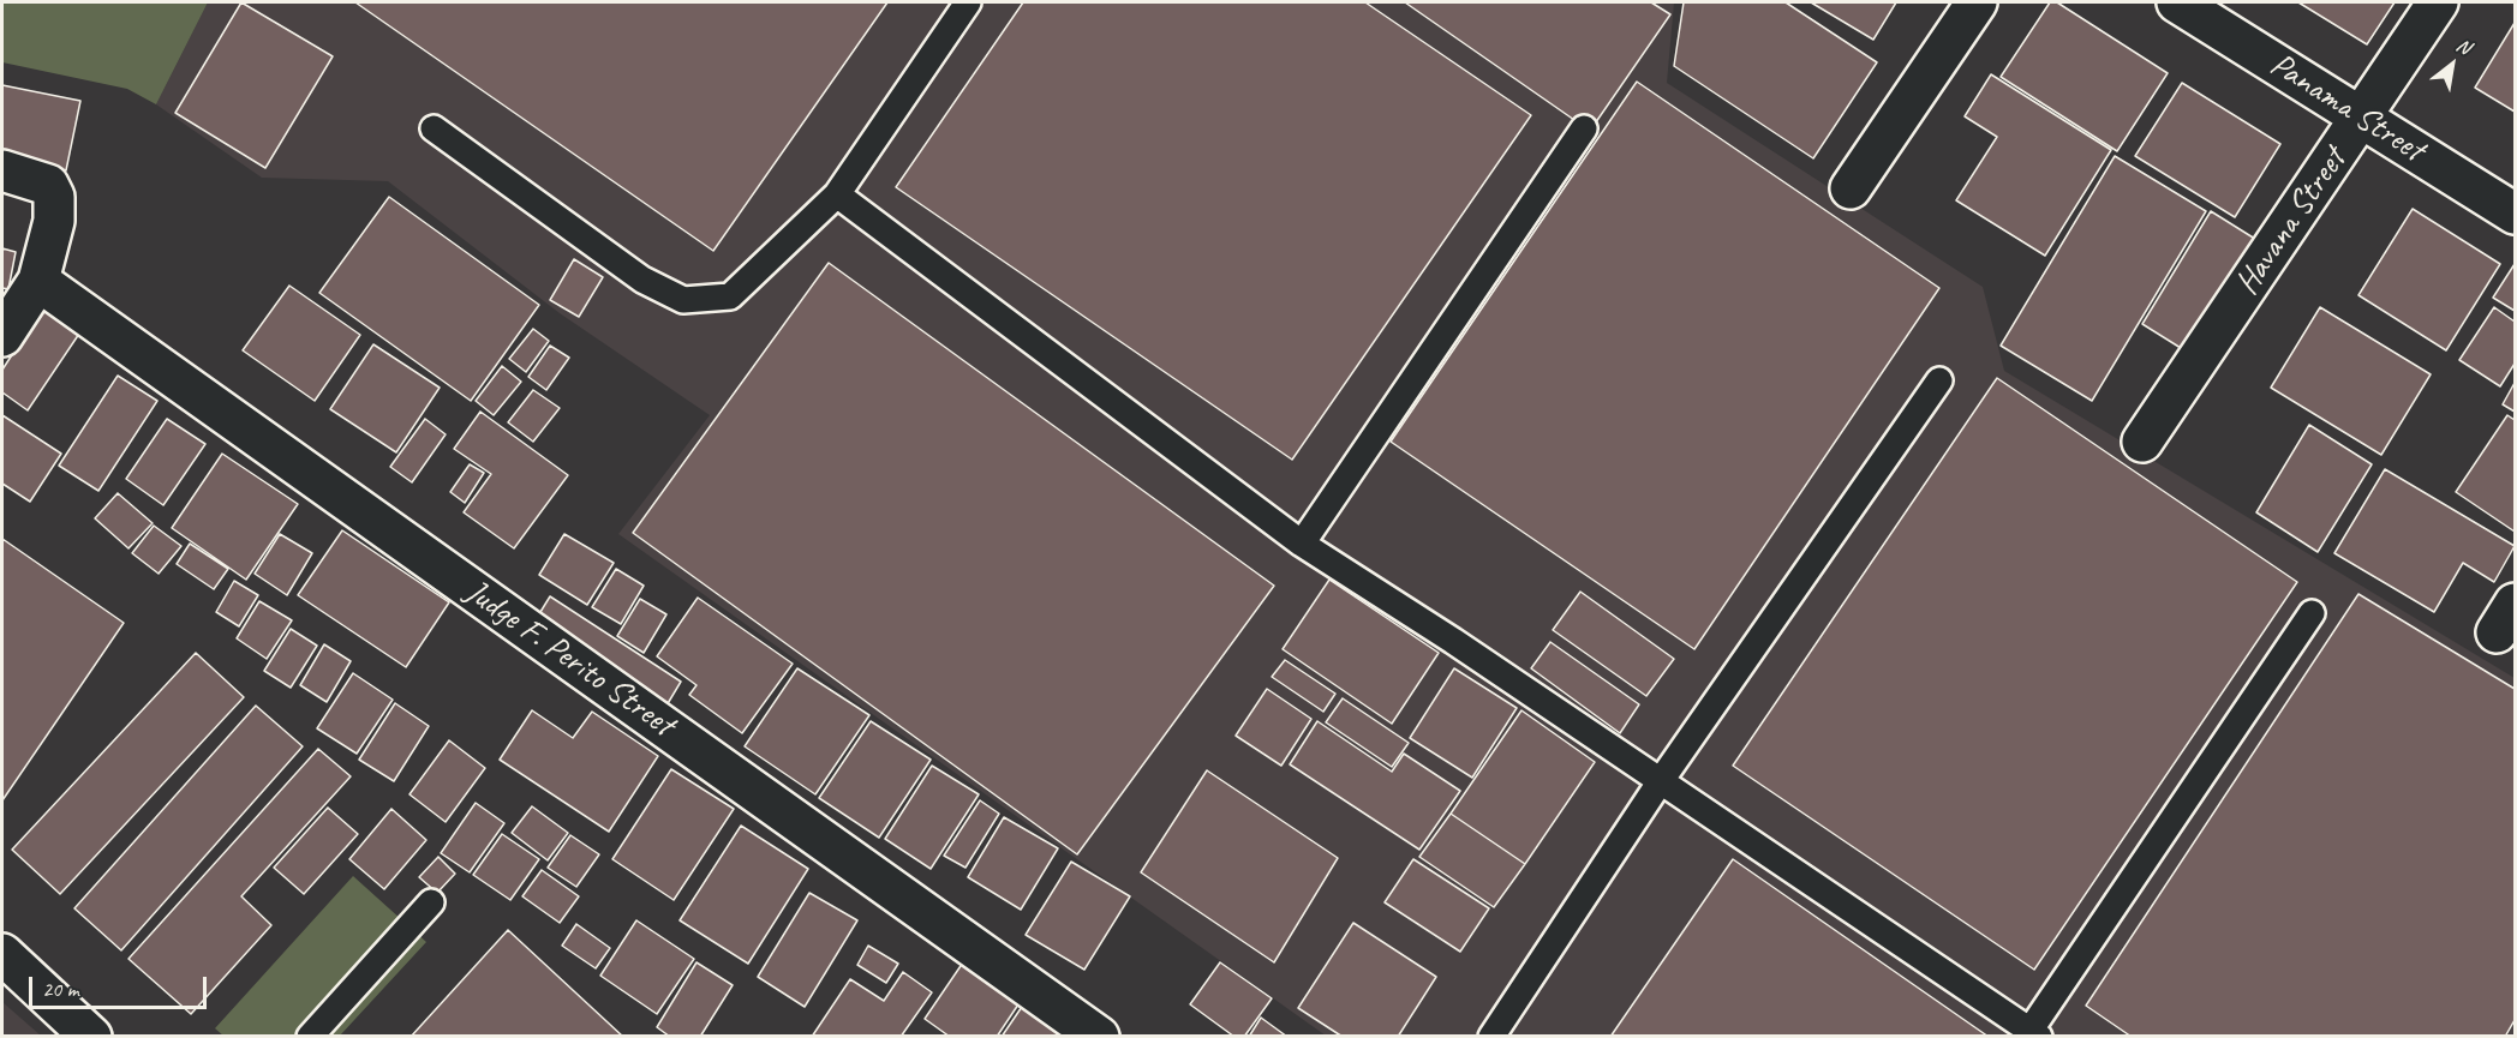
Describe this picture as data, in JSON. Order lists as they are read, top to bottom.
{
  "streets": {
    "street": ["Panama Street", "Havana Street", "Judge F. Perito Street"]
  },
  "crossings": [
    ["Panama Street", "Havana Street"]
  ],
  "scale_bar": "20 m",
  "north": "top right"
}
